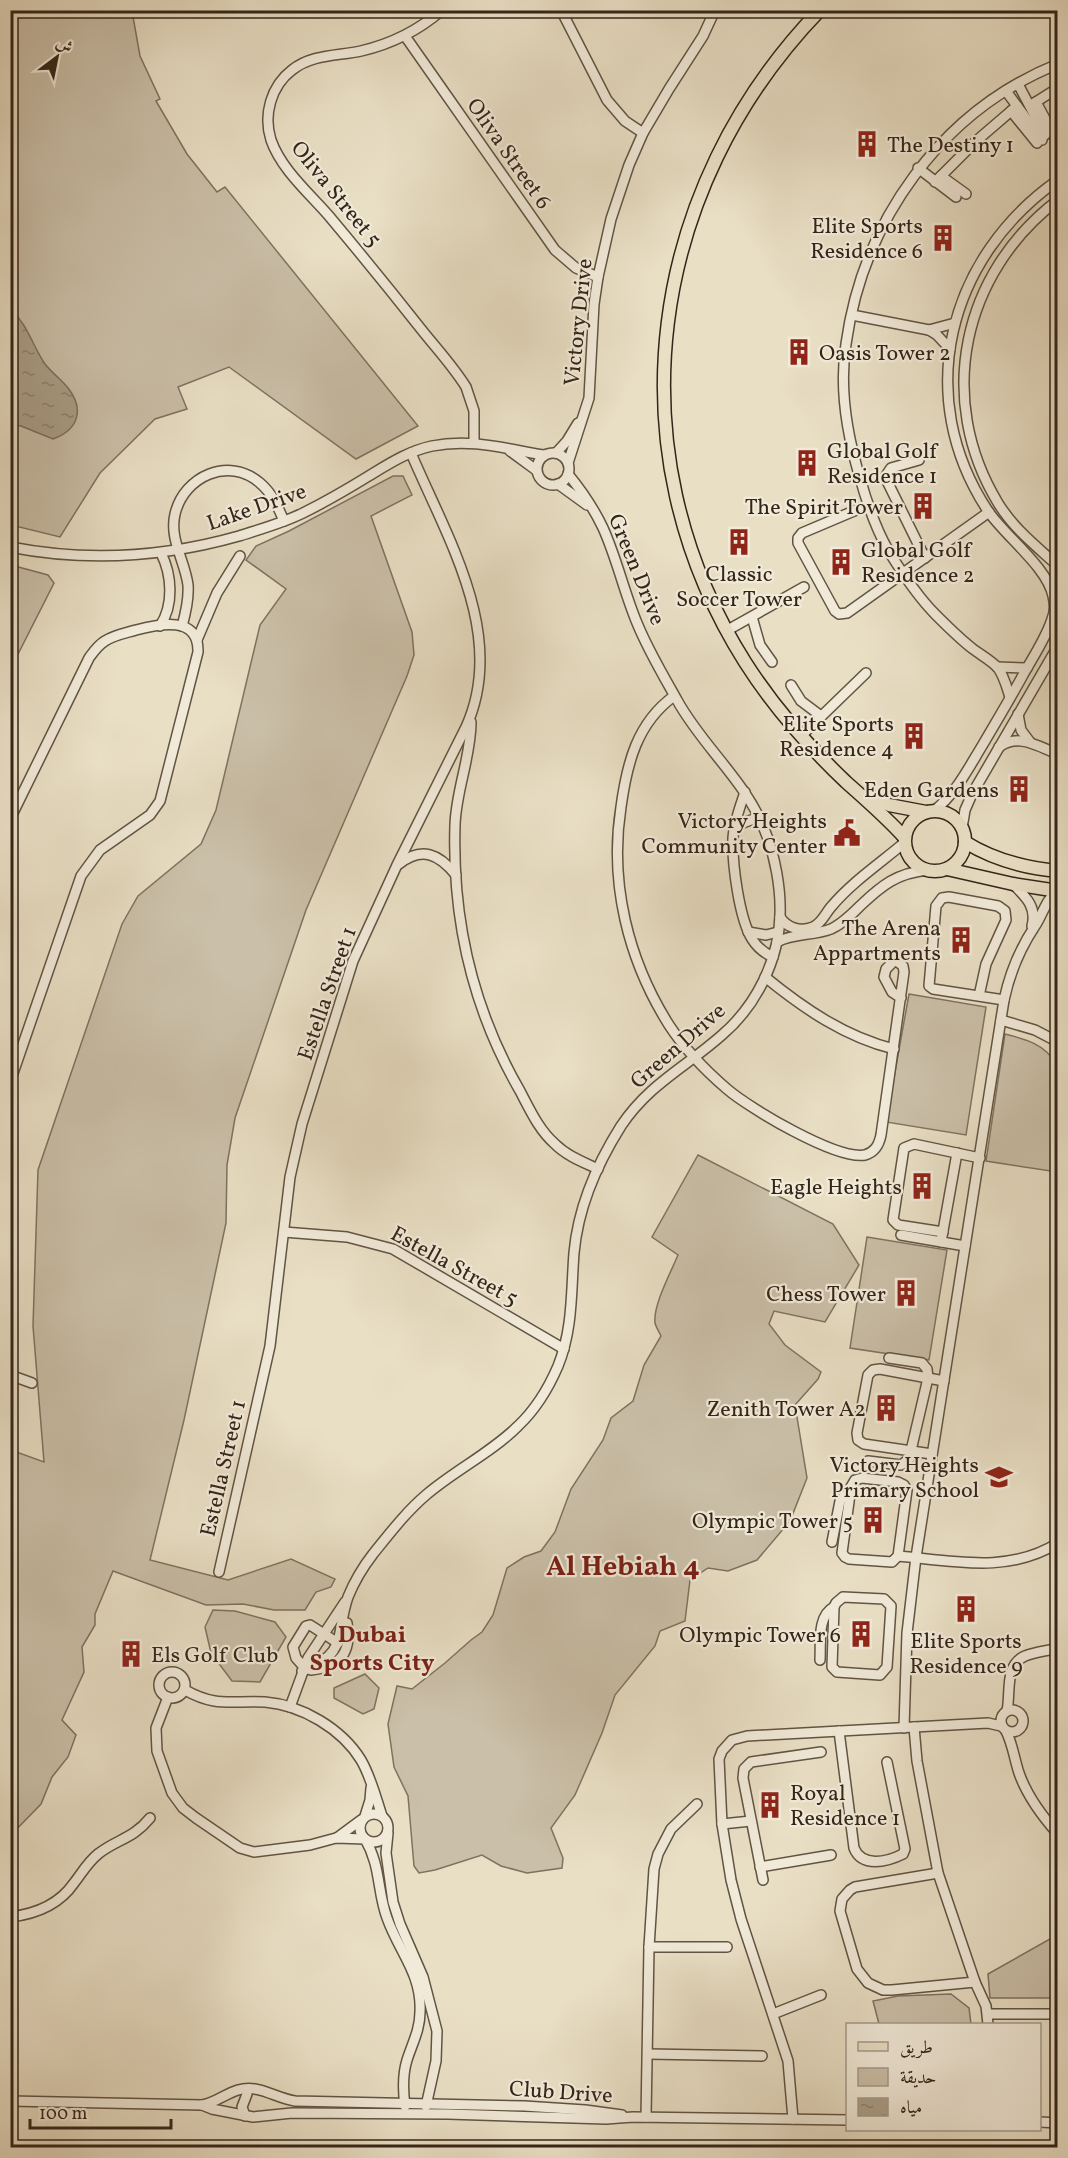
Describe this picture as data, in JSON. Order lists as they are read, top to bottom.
{
  "streets": {
    "street": [
      "Oliva Street 6",
      "Oliva Street 5",
      "Victory Drive",
      "Lake Drive",
      "Green Drive",
      "Estella Street 1",
      "Estella Street 5",
      "Club Drive"
    ]
  },
  "crossings": [
    ["Oliva Street 6", "Oliva Street 5"],
    ["Oliva Street 6", "Victory Drive"],
    ["Oliva Street 5", "Lake Drive"],
    ["Victory Drive", "Lake Drive"],
    ["Victory Drive", "Green Drive"],
    ["Lake Drive", "Green Drive"],
    ["Lake Drive", "Estella Street 1"],
    ["Green Drive", "Estella Street 5"],
    ["Estella Street 1", "Estella Street 5"]
  ],
  "districts": ["Al Hebiah 4", "Dubai Sports City"],
  "places": {
    "building": [
      "The Destiny 1",
      "Elite Sports Residence 6",
      "Oasis Tower 2",
      "Global Golf Residence 1",
      "The Spirit Tower",
      "Classic Soccer Tower",
      "Global Golf Residence 2",
      "Elite Sports Residence 4",
      "Eden Gardens",
      "The Arena Appartments",
      "Eagle Heights",
      "Chess Tower",
      "Zenith Tower A2",
      "Olympic Tower 5",
      "Elite Sports Residence 9",
      "Olympic Tower 6",
      "Els Golf Club",
      "Royal Residence 1"
    ],
    "public building": ["Victory Heights Community Center"],
    "school or university": ["Victory Heights Primary School"]
  },
  "legend": ["طريق", "حديقة", "مياه"],
  "scale_bar": "100 m",
  "north": "top right"
}
